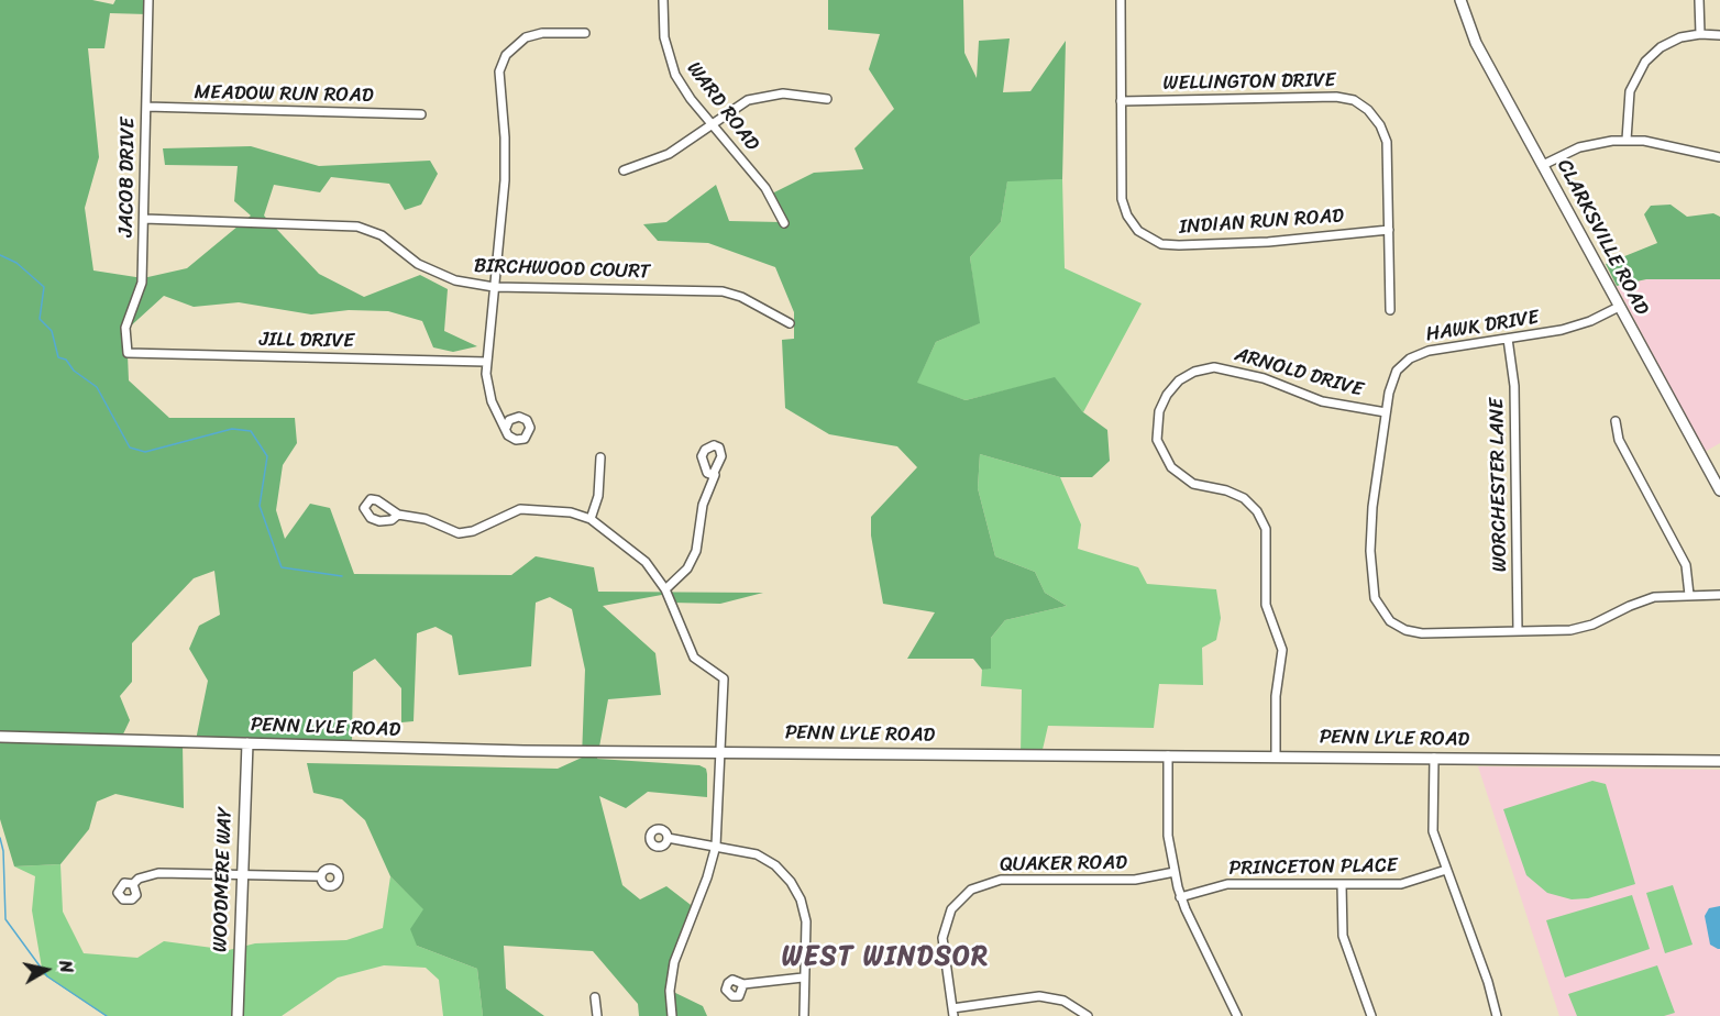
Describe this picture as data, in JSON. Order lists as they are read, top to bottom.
{
  "streets": {
    "street": [
      "WELLINGTON DRIVE",
      "MEADOW RUN ROAD",
      "WARD ROAD",
      "JACOB DRIVE",
      "INDIAN RUN ROAD",
      "CLARKSVILLE ROAD",
      "BIRCHWOOD COURT",
      "HAWK DRIVE",
      "JILL DRIVE",
      "ARNOLD DRIVE",
      "WORCHESTER LANE",
      "PENN LYLE ROAD",
      "QUAKER ROAD",
      "PRINCETON PLACE",
      "WOODMERE WAY"
    ]
  },
  "crossings": [
    ["WELLINGTON DRIVE", "INDIAN RUN ROAD"],
    ["MEADOW RUN ROAD", "JACOB DRIVE"],
    ["JACOB DRIVE", "BIRCHWOOD COURT"],
    ["JACOB DRIVE", "JILL DRIVE"],
    ["CLARKSVILLE ROAD", "HAWK DRIVE"],
    ["HAWK DRIVE", "ARNOLD DRIVE"],
    ["HAWK DRIVE", "WORCHESTER LANE"],
    ["ARNOLD DRIVE", "PENN LYLE ROAD"],
    ["PENN LYLE ROAD", "WOODMERE WAY"]
  ],
  "districts": ["WEST WINDSOR"],
  "north": "right"
}
